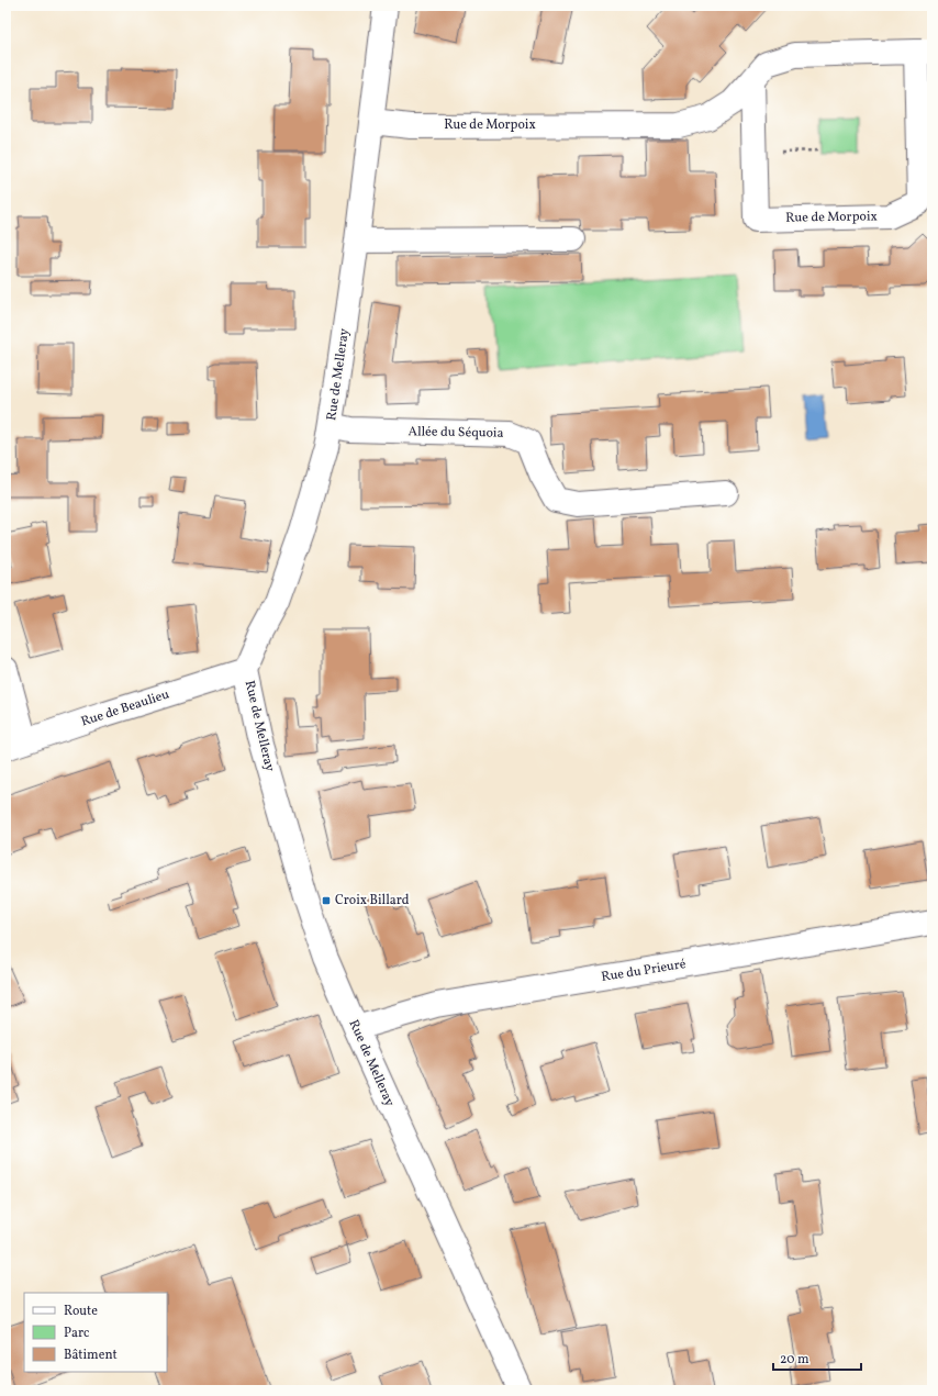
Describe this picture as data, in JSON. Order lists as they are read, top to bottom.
{
  "streets": {
    "street": [
      "Rue de Morpoix",
      "Rue de Melleray",
      "Allée du Séquoia",
      "Rue de Beaulieu",
      "Rue du Prieuré"
    ]
  },
  "crossings": [
    ["Rue de Morpoix", "Rue de Melleray"],
    ["Rue de Melleray", "Allée du Séquoia"],
    ["Rue de Melleray", "Rue de Beaulieu"],
    ["Rue de Melleray", "Rue du Prieuré"]
  ],
  "places": {
    "transit": ["Croix Billard"]
  },
  "legend": ["Route", "Parc", "Bâtiment"],
  "scale_bar": "20 m"
}
